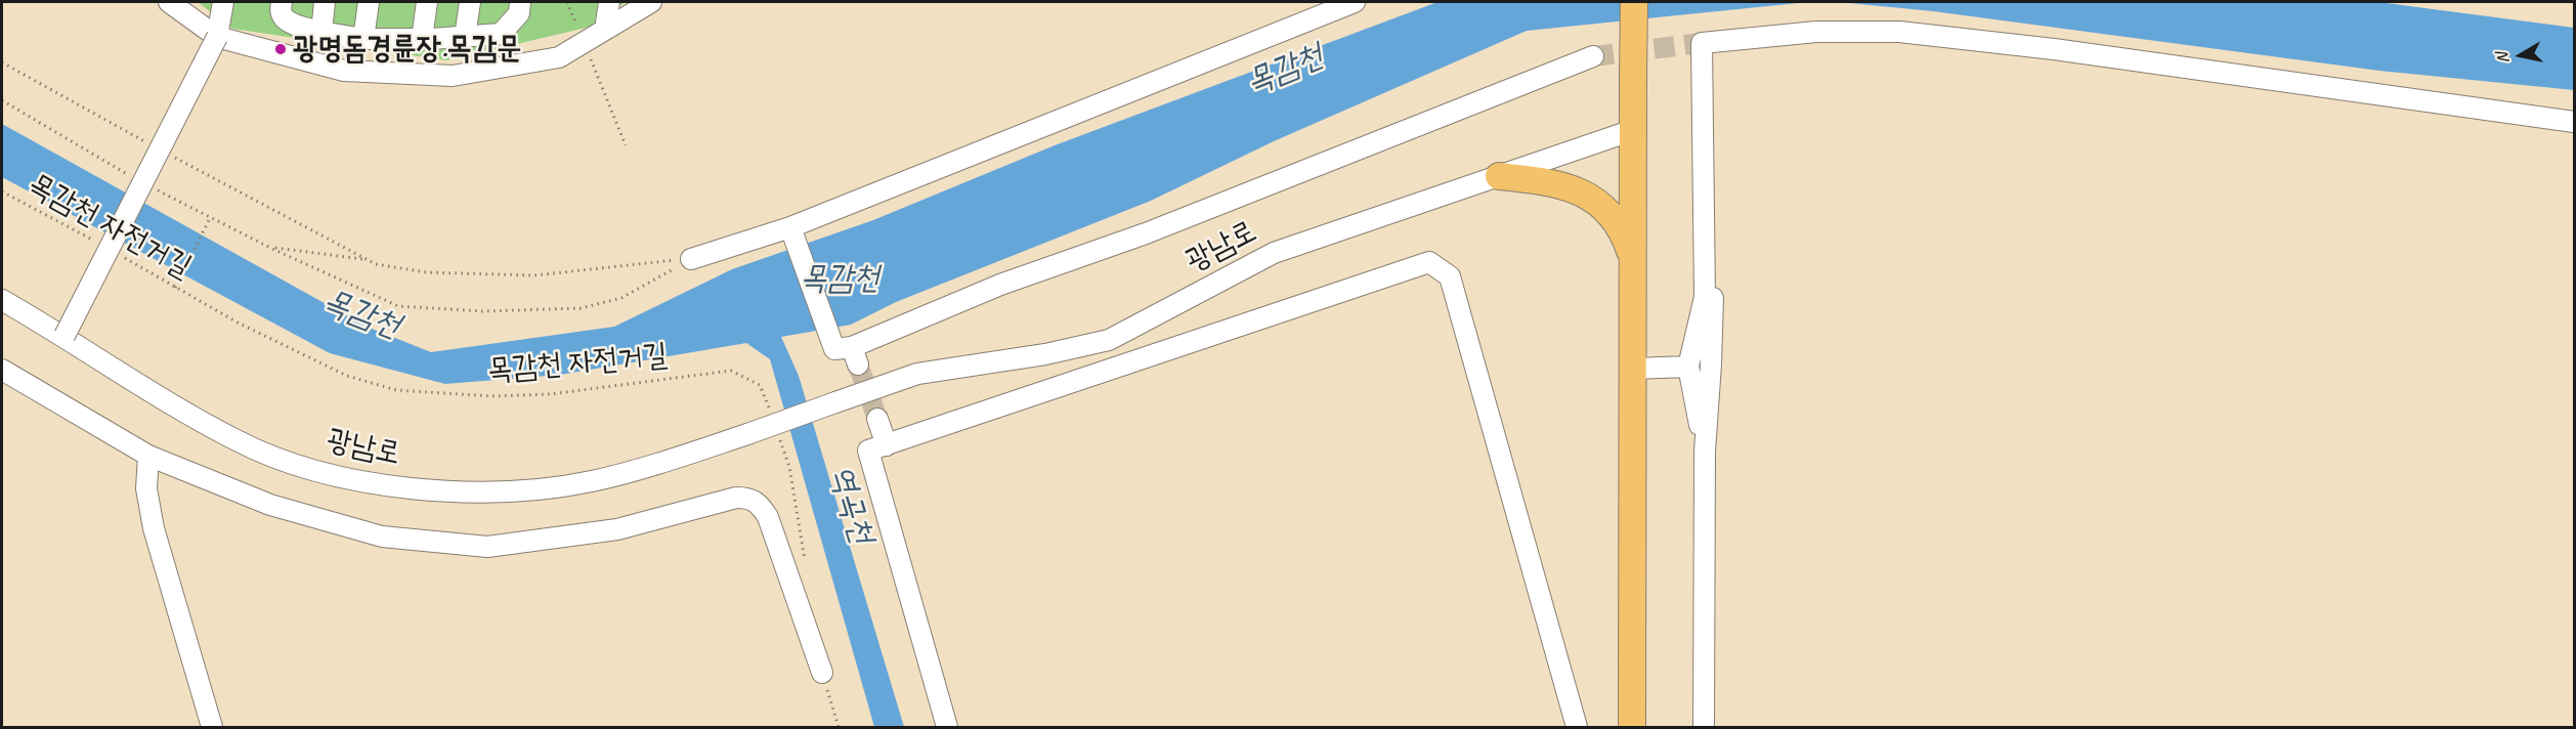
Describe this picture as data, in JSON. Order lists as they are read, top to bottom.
{
  "streets": {
    "street": ["광남로"],
    "path": ["목감천 자전거길"]
  },
  "water": ["목감천", "역곡천"],
  "places": ["광명돔경륜장.목감문"],
  "north": "left"
}
